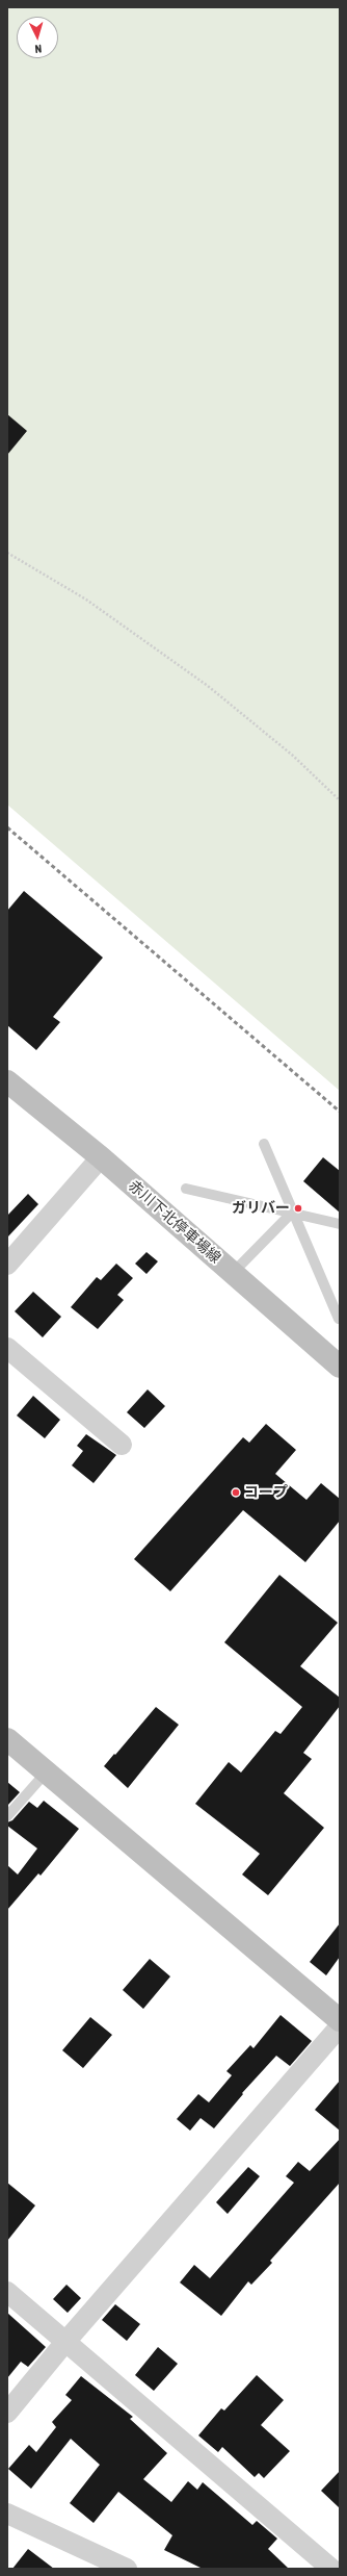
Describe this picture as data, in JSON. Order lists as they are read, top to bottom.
{
  "streets": {
    "main road": ["赤川下北停車場線"]
  },
  "places": ["ガリバー", "コープ"],
  "north": "bottom"
}
